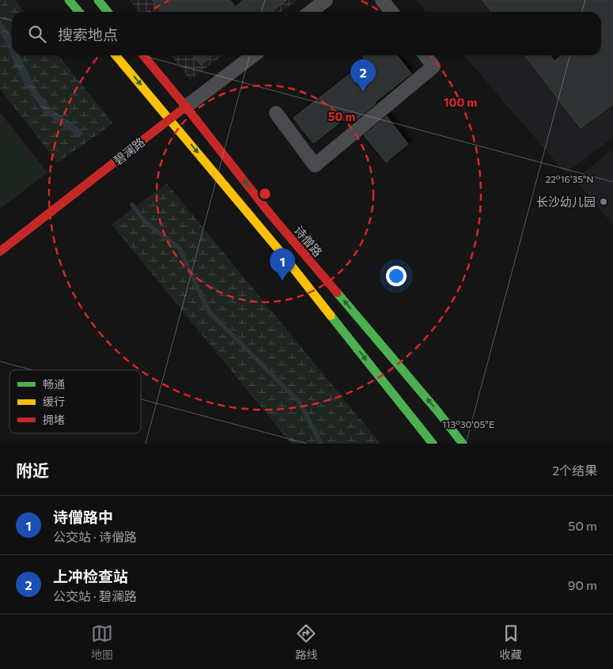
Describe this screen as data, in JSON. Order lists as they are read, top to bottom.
{
  "streets": {
    "street": ["碧澜路", "诗僧路"]
  },
  "crossings": [
    ["碧澜路", "诗僧路"]
  ],
  "places": ["长沙幼儿园"],
  "legend": ["畅通", "缓行", "拥堵"],
  "page": {
    "search": "搜索地点",
    "pins": ["2", "1"],
    "heading": ["附近", "2个结果"],
    "list": [
      {
        "mark": "1",
        "name": "诗僧路中",
        "note": "公交站 · 诗僧路",
        "value": "50 m"
      },
      {
        "mark": "2",
        "name": "上冲检查站",
        "note": "公交站 · 碧澜路",
        "value": "90 m"
      }
    ],
    "nav": ["地图", "路线", "收藏"]
  },
  "coordinates": ["22°16'35\"N", "113°30'05\"E"],
  "rings": ["100 m", "50 m"]
}
